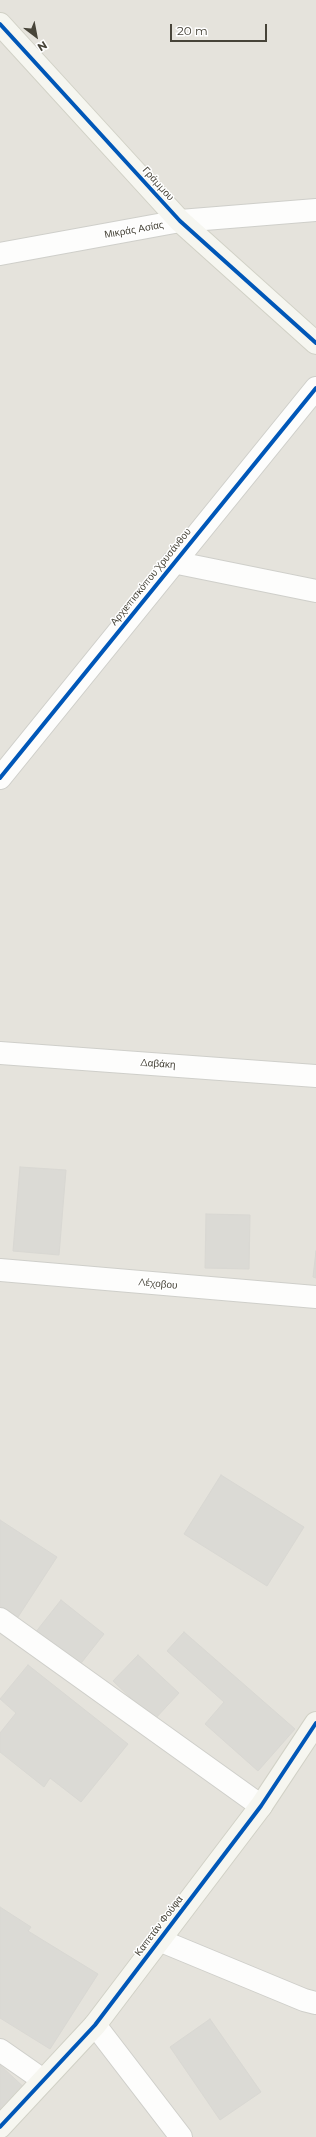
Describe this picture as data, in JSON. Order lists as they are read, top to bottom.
{
  "streets": {
    "street": [
      "Γράμμου",
      "Μικράς Ασίας",
      "Αρχιεπισκόπου Χρυσάνθου",
      "Δαβάκη",
      "Λέχοβου",
      "Καπετάν Φούφα"
    ]
  },
  "crossings": [
    ["Γράμμου", "Μικράς Ασίας"]
  ],
  "scale_bar": "20 m",
  "north": "bottom right"
}
